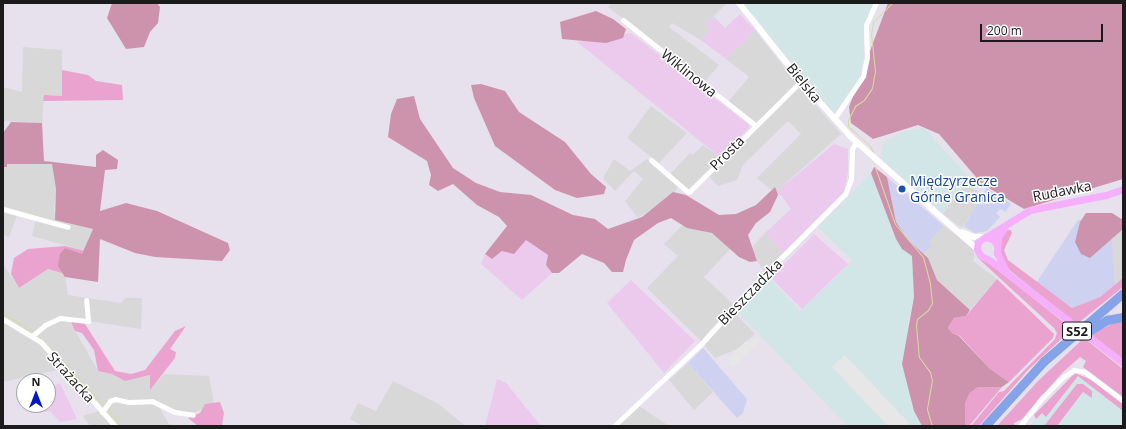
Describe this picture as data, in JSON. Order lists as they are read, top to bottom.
{
  "streets": {
    "highway": ["S52"],
    "main road": ["Rudawka"],
    "street": [
      "Wiklinowa",
      "Bielska",
      "Prosta",
      "Bieszczadzka",
      "Strażacka"
    ]
  },
  "crossings": [
    ["Wiklinowa", "Prosta"],
    ["Bielska", "Prosta"],
    ["Bielska", "Rudawka"],
    ["Bielska", "Bieszczadzka"]
  ],
  "places": ["Międzyrzecze Górne Granica"],
  "scale_bar": "200 m",
  "north": "top"
}
